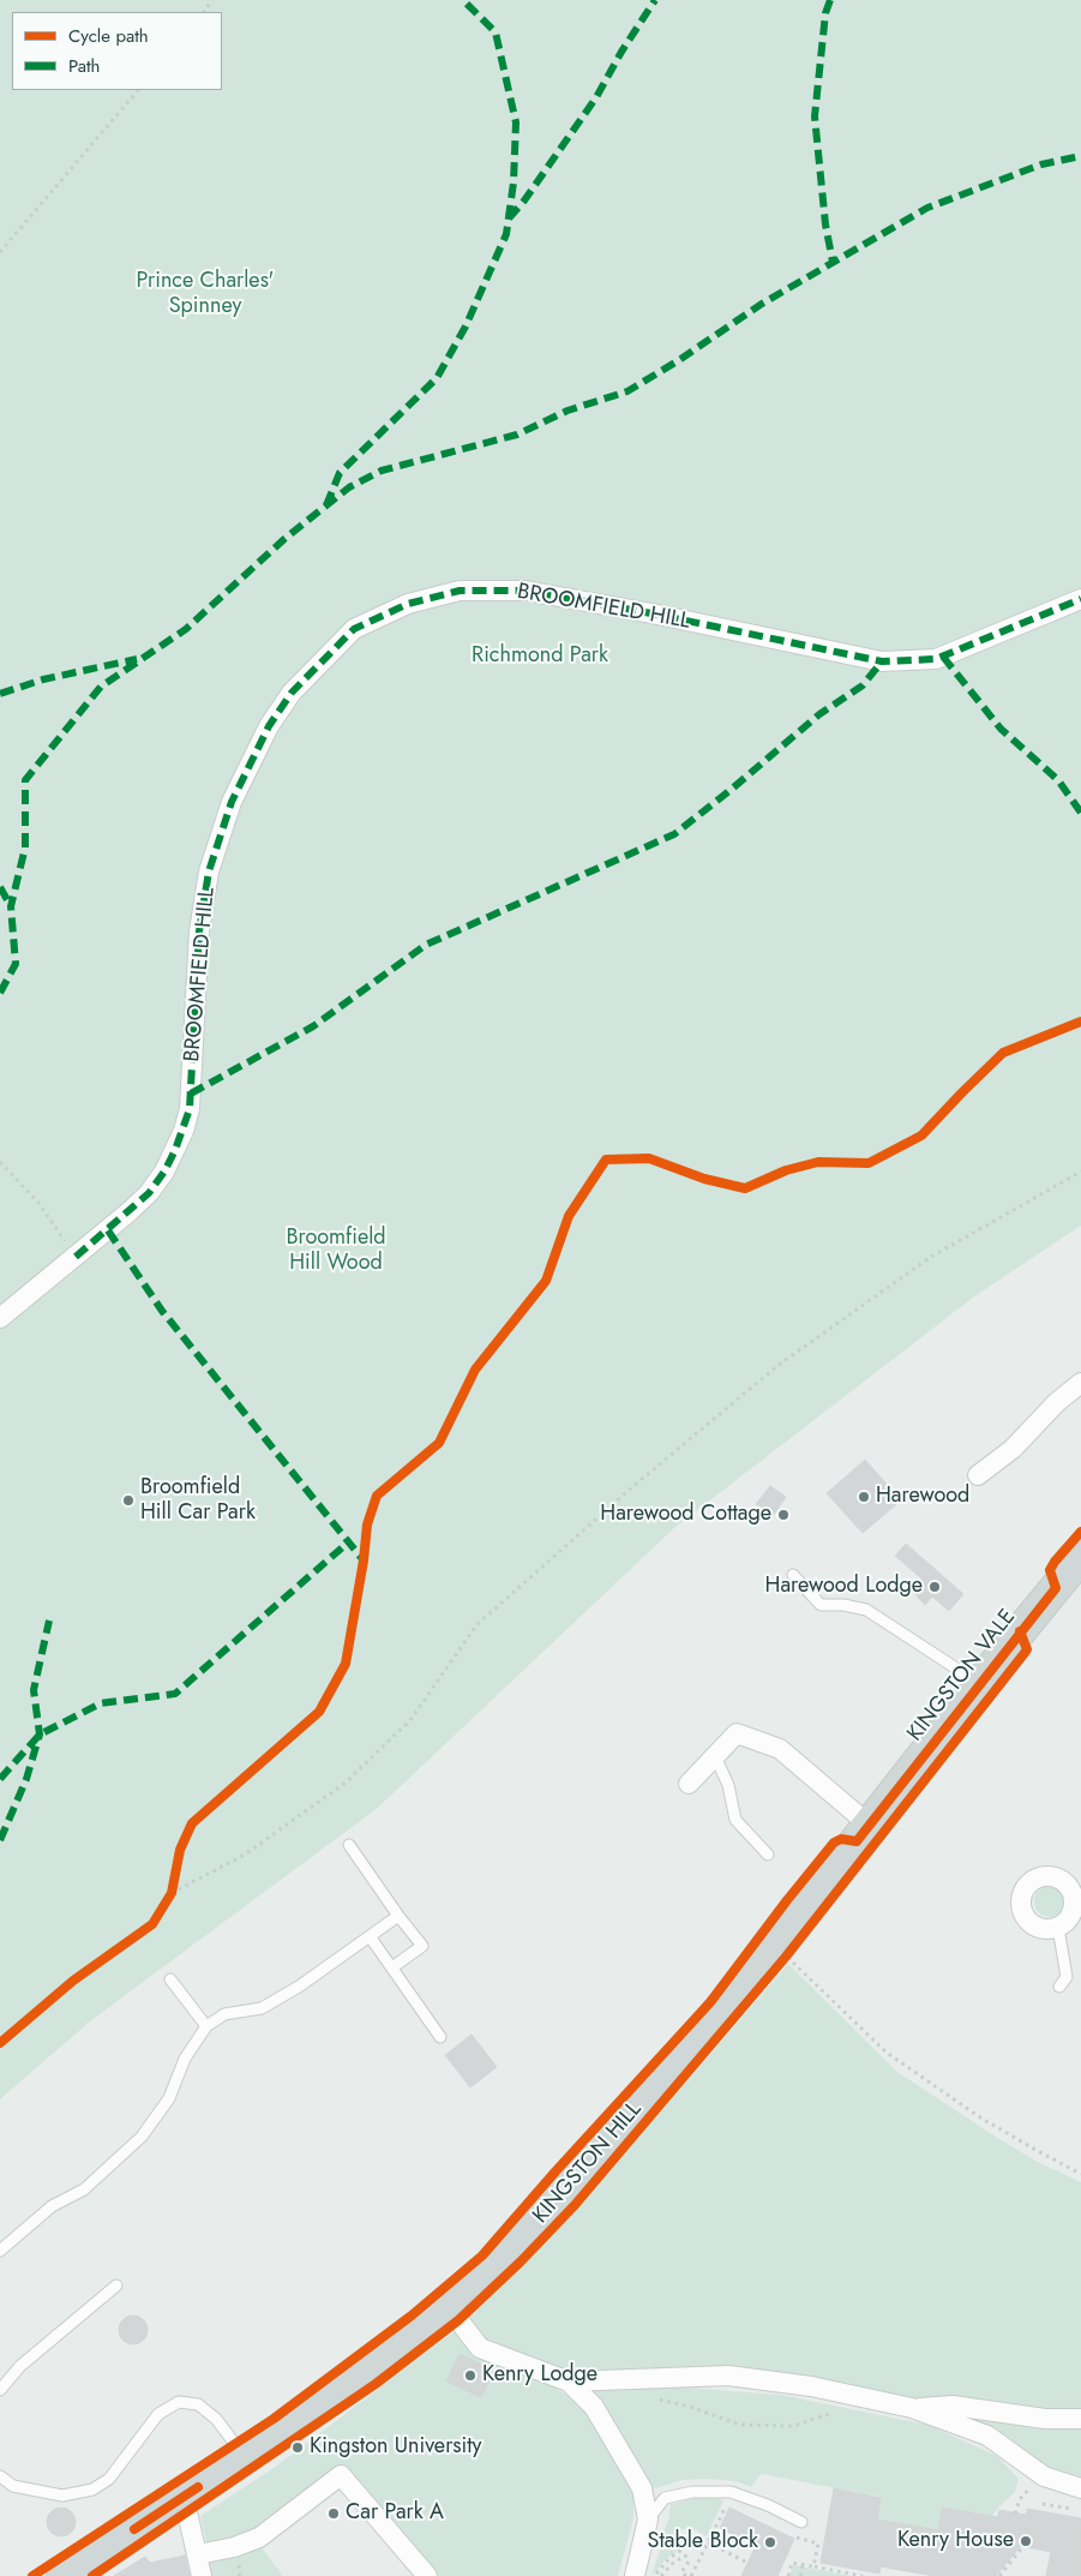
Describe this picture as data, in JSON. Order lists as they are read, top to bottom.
{
  "streets": {
    "main road": ["KINGSTON VALE", "KINGSTON HILL"],
    "street": ["BROOMFIELD HILL"]
  },
  "crossings": [
    ["KINGSTON VALE", "KINGSTON HILL"]
  ],
  "parks": ["Prince Charles' Spinney", "Richmond Park", "Broomfield Hill Wood"],
  "places": [
    "Harewood",
    "Broomfield Hill Car Park",
    "Harewood Cottage",
    "Harewood Lodge",
    "Kenry Lodge",
    "Kingston University",
    "Car Park A",
    "Kenry House",
    "Stable Block"
  ],
  "legend": ["Cycle path", "Path"]
}
